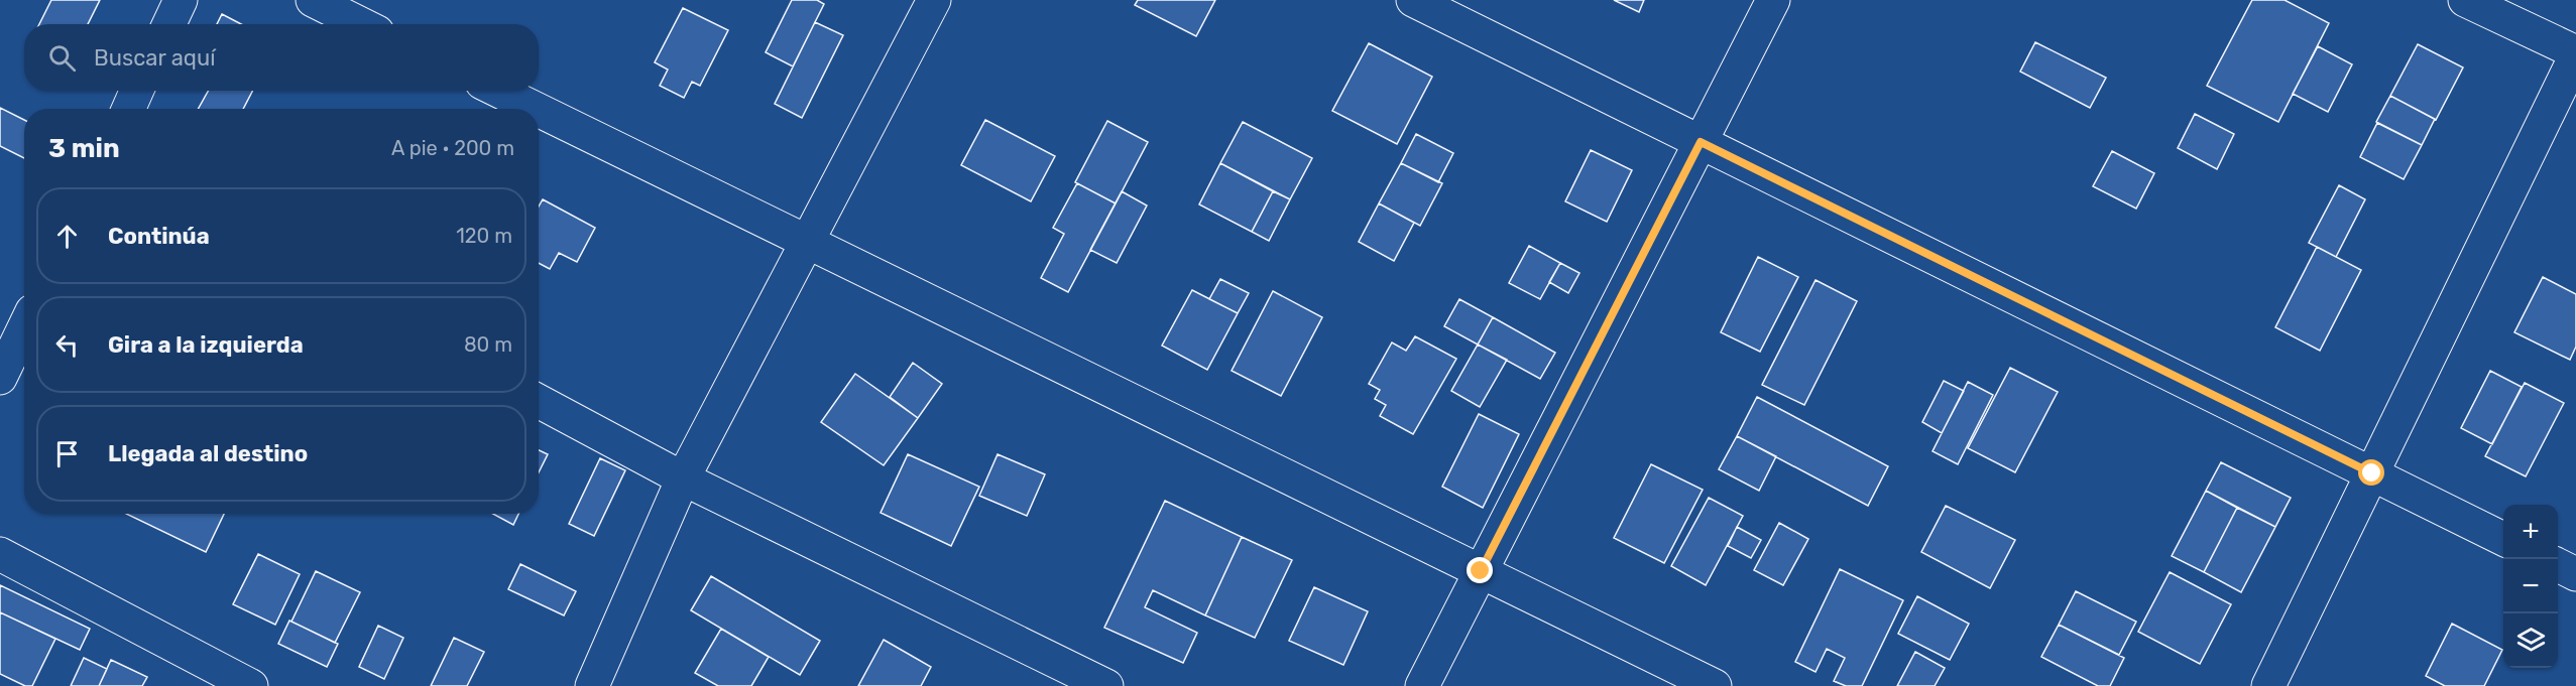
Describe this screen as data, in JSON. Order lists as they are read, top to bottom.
{
  "page": {
    "search": "Buscar aquí",
    "heading": ["3 min", "A pie · 200 m"],
    "list": [
      ["Continúa", "120 m"],
      ["Gira a la izquierda", "80 m"],
      "Llegada al destino"
    ],
    "map_buttons": ["+", "−"]
  }
}
